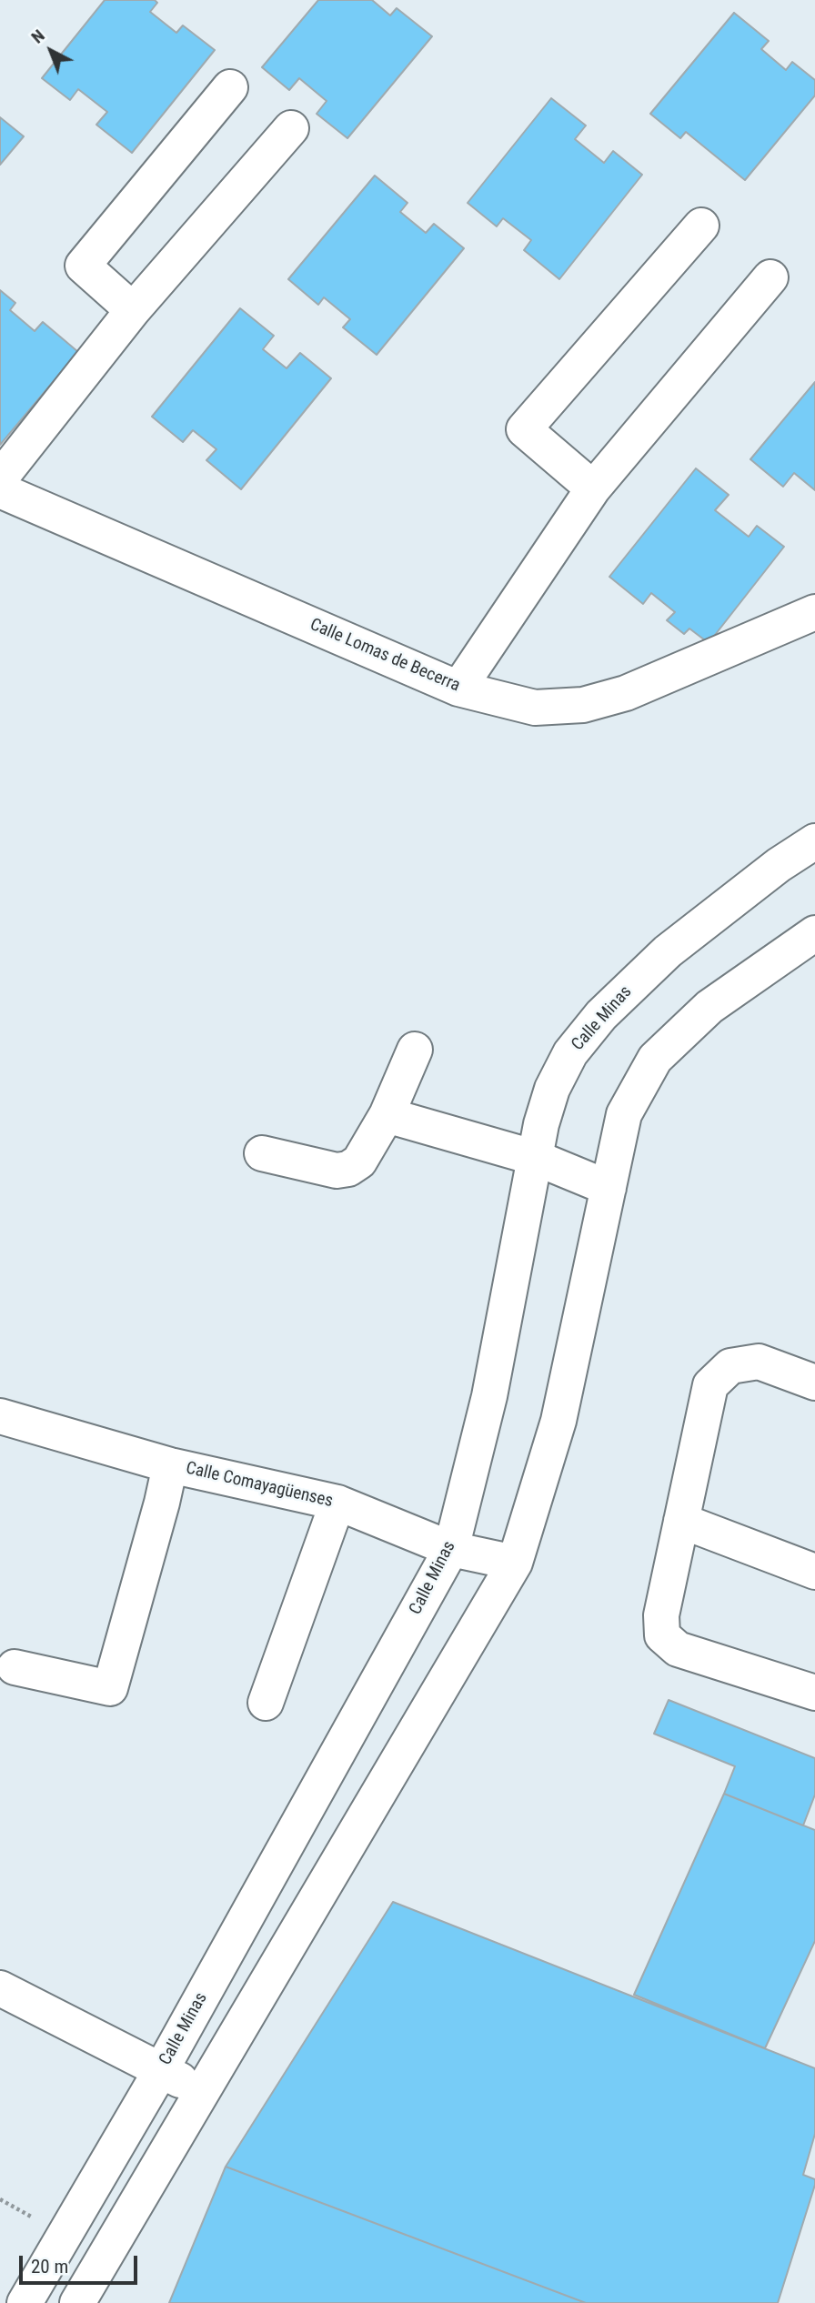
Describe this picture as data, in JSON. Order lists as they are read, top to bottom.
{
  "streets": {
    "street": ["Calle Lomas de Becerra", "Calle Minas", "Calle Comayagüenses"]
  },
  "crossings": [
    ["Calle Minas", "Calle Comayagüenses"]
  ],
  "scale_bar": "20 m",
  "north": "top left"
}
